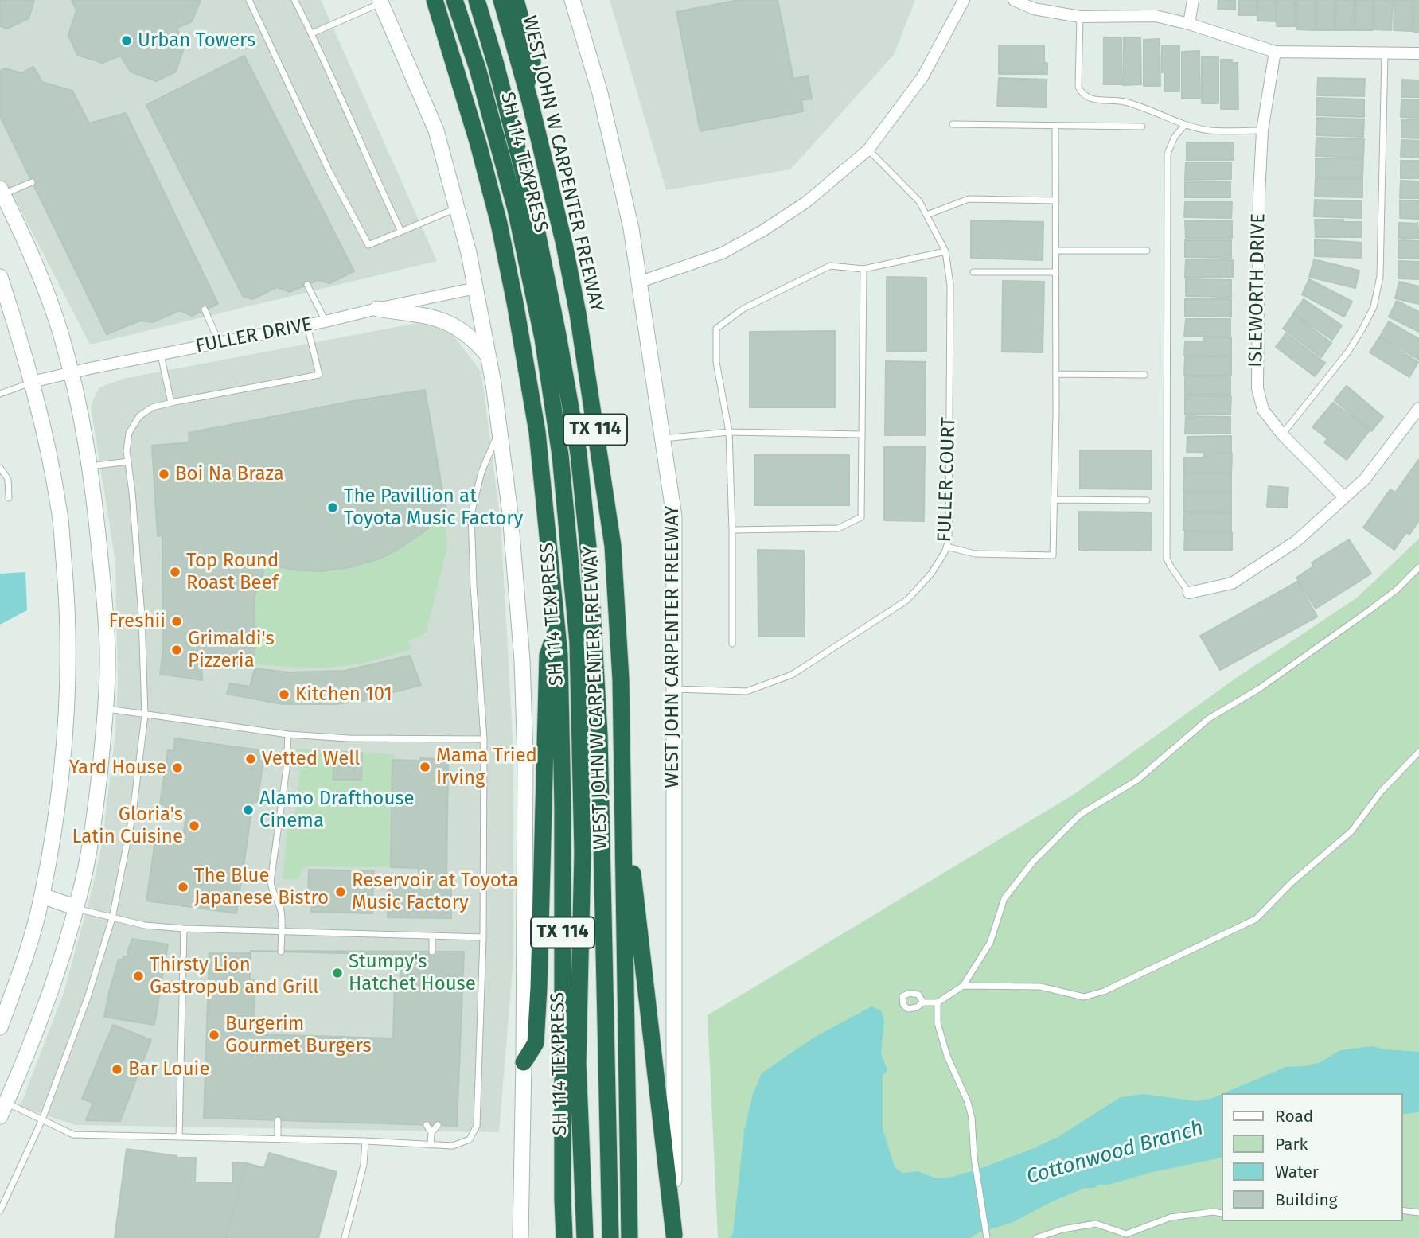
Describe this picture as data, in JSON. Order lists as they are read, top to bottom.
{
  "streets": {
    "highway": ["SH 114 TEXPRESS", "WEST JOHN W CARPENTER FREEWAY", "TX 114"],
    "main road": ["WEST JOHN CARPENTER FREEWAY"],
    "street": ["ISLEWORTH DRIVE", "FULLER DRIVE"],
    "lane": ["FULLER COURT"]
  },
  "crossings": [
    ["FULLER COURT", "WEST JOHN CARPENTER FREEWAY"]
  ],
  "water": ["Cottonwood Branch"],
  "places": [
    "Urban Towers",
    "Boi Na Braza",
    "The Pavillion at Toyota Music Factory",
    "Top Round Roast Beef",
    "Freshii",
    "Grimaldi's Pizzeria",
    "Kitchen 101",
    "Vetted Well",
    "Mama Tried Irving",
    "Yard House",
    "Alamo Drafthouse Cinema",
    "Gloria's Latin Cuisine",
    "The Blue Japanese Bistro",
    "Reservoir at Toyota Music Factory",
    "Stumpy's Hatchet House",
    "Thirsty Lion Gastropub and Grill",
    "Burgerim Gourmet Burgers",
    "Bar Louie"
  ],
  "legend": [
    "Road",
    "Park",
    "Water",
    "Building"
  ]
}
